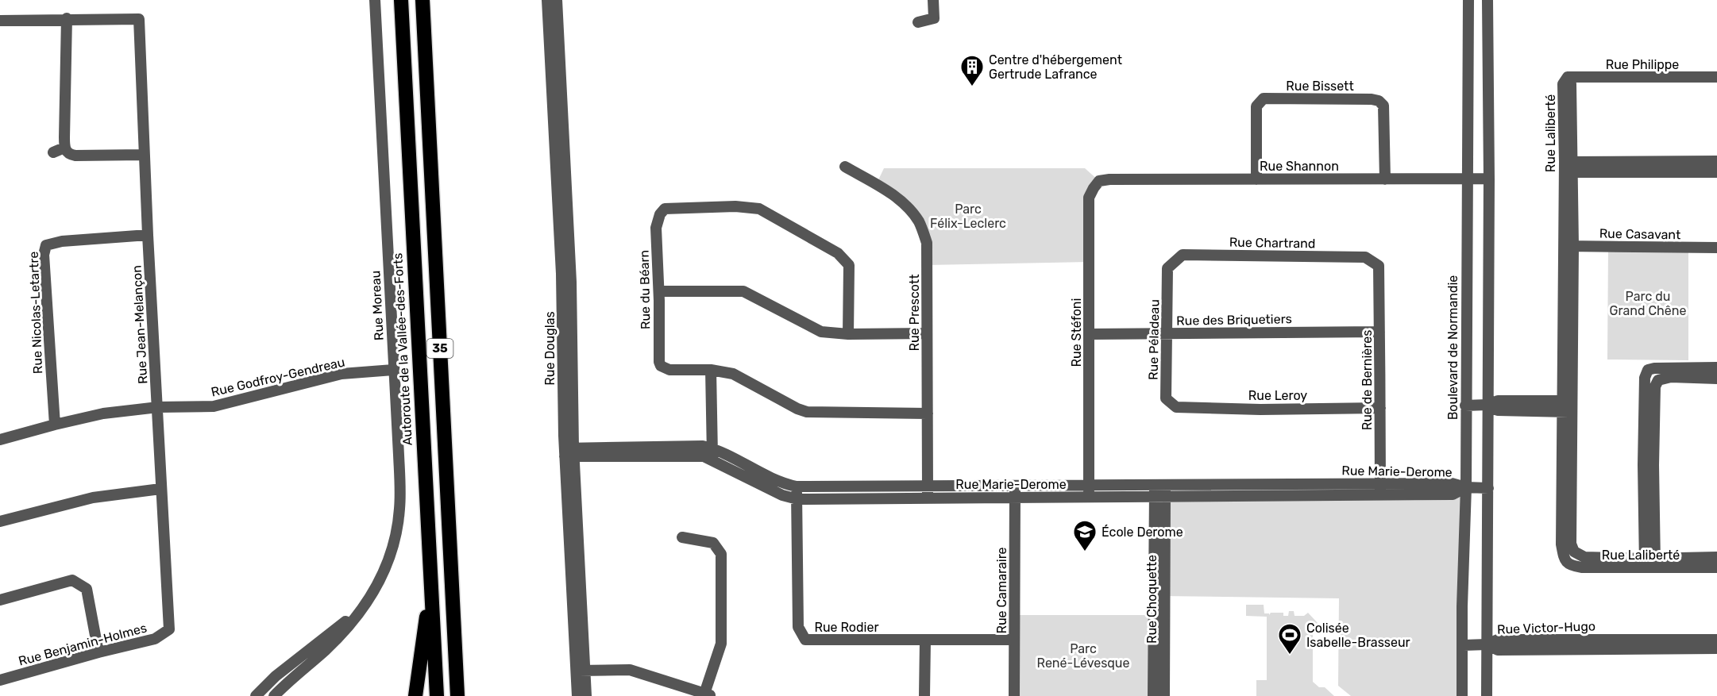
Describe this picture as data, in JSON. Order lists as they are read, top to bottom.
{
  "streets": {
    "highway": ["35", "Autoroute de la Vallée-des-Forts"],
    "street": [
      "Rue Philippe",
      "Rue Bissett",
      "Rue Laliberté",
      "Rue Shannon",
      "Rue Casavant",
      "Rue Chartrand",
      "Rue du Béarn",
      "Rue Moreau",
      "Rue Nicolas-Letartre",
      "Rue Prescott",
      "Rue des Briquetiers",
      "Rue Jean-Melançon",
      "Rue Stéfoni",
      "Rue Péladeau",
      "Boulevard de Normandie",
      "Rue Douglas",
      "Rue Godfroy-Gendreau",
      "Rue de Bernières",
      "Rue Leroy",
      "Rue Marie-Derome",
      "Rue Camaraire",
      "Rue Choquette",
      "Rue Rodier",
      "Rue Victor-Hugo",
      "Rue Benjamin-Holmes"
    ]
  },
  "crossings": [
    ["Rue Philippe", "Rue Laliberté"],
    ["Rue Bissett", "Rue Shannon"],
    ["Rue Laliberté", "Rue Casavant"],
    ["Rue Shannon", "Rue Stéfoni"],
    ["Rue Shannon", "Boulevard de Normandie"],
    ["Rue Chartrand", "Rue Péladeau"],
    ["Rue Chartrand", "Rue de Bernières"],
    ["Rue du Béarn", "Rue Prescott"],
    ["Rue Moreau", "Rue Godfroy-Gendreau"],
    ["Rue Nicolas-Letartre", "Rue Jean-Melançon"],
    ["Rue Nicolas-Letartre", "Rue Godfroy-Gendreau"],
    ["Rue Prescott", "Rue Marie-Derome"],
    ["Rue des Briquetiers", "Rue Stéfoni"],
    ["Rue des Briquetiers", "Rue Péladeau"],
    ["Rue des Briquetiers", "Rue de Bernières"],
    ["Rue Jean-Melançon", "Rue Godfroy-Gendreau"],
    ["Rue Jean-Melançon", "Rue Benjamin-Holmes"],
    ["Rue Stéfoni", "Rue Marie-Derome"],
    ["Rue Péladeau", "Rue Leroy"],
    ["Boulevard de Normandie", "Rue Marie-Derome"],
    ["Boulevard de Normandie", "Rue Victor-Hugo"],
    ["Rue Douglas", "Rue Marie-Derome"],
    ["Rue de Bernières", "Rue Leroy"],
    ["Rue de Bernières", "Rue Marie-Derome"],
    ["Rue Marie-Derome", "Rue Camaraire"],
    ["Rue Marie-Derome", "Rue Choquette"],
    ["Rue Marie-Derome", "Rue Rodier"],
    ["Rue Camaraire", "Rue Rodier"]
  ],
  "parks": ["Parc Félix-Leclerc", "Parc du Grand Chêne", "Parc René-Lévesque"],
  "places": {
    "building": ["Centre d'hébergement Gertrude Lafrance"],
    "school or university": ["École Derome"],
    "sports": ["Colisée Isabelle-Brasseur"]
  }
}
